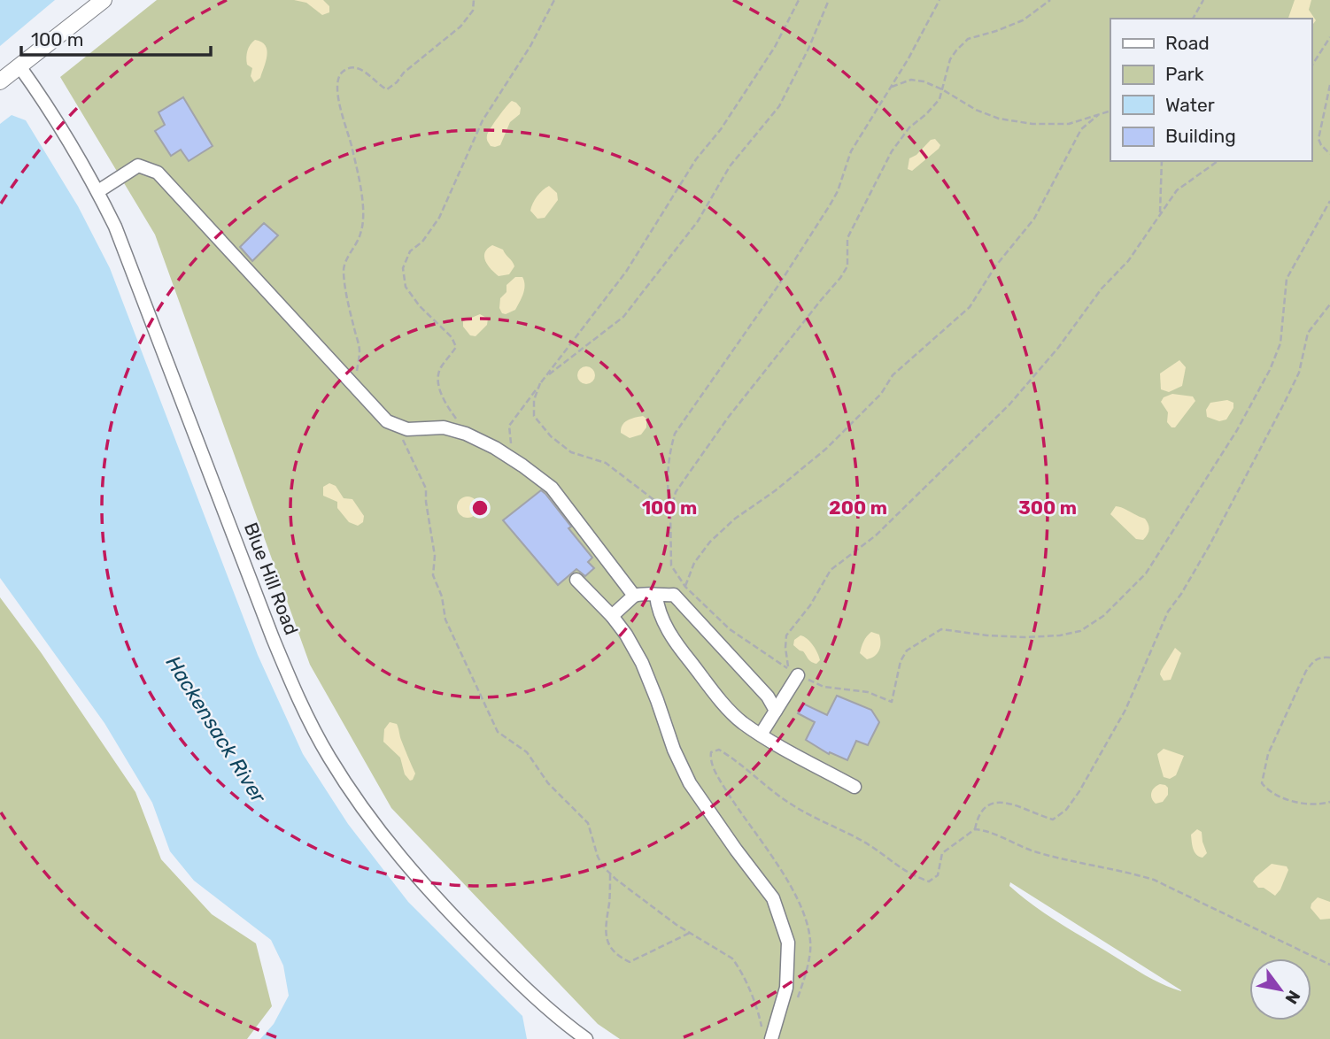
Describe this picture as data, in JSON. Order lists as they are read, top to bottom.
{
  "streets": {
    "street": ["Blue Hill Road"]
  },
  "water": ["Hackensack River"],
  "legend": [
    "Road",
    "Park",
    "Water",
    "Building"
  ],
  "scale_bar": "100 m",
  "north": "bottom right",
  "rings": ["100 m", "200 m", "300 m"]
}
